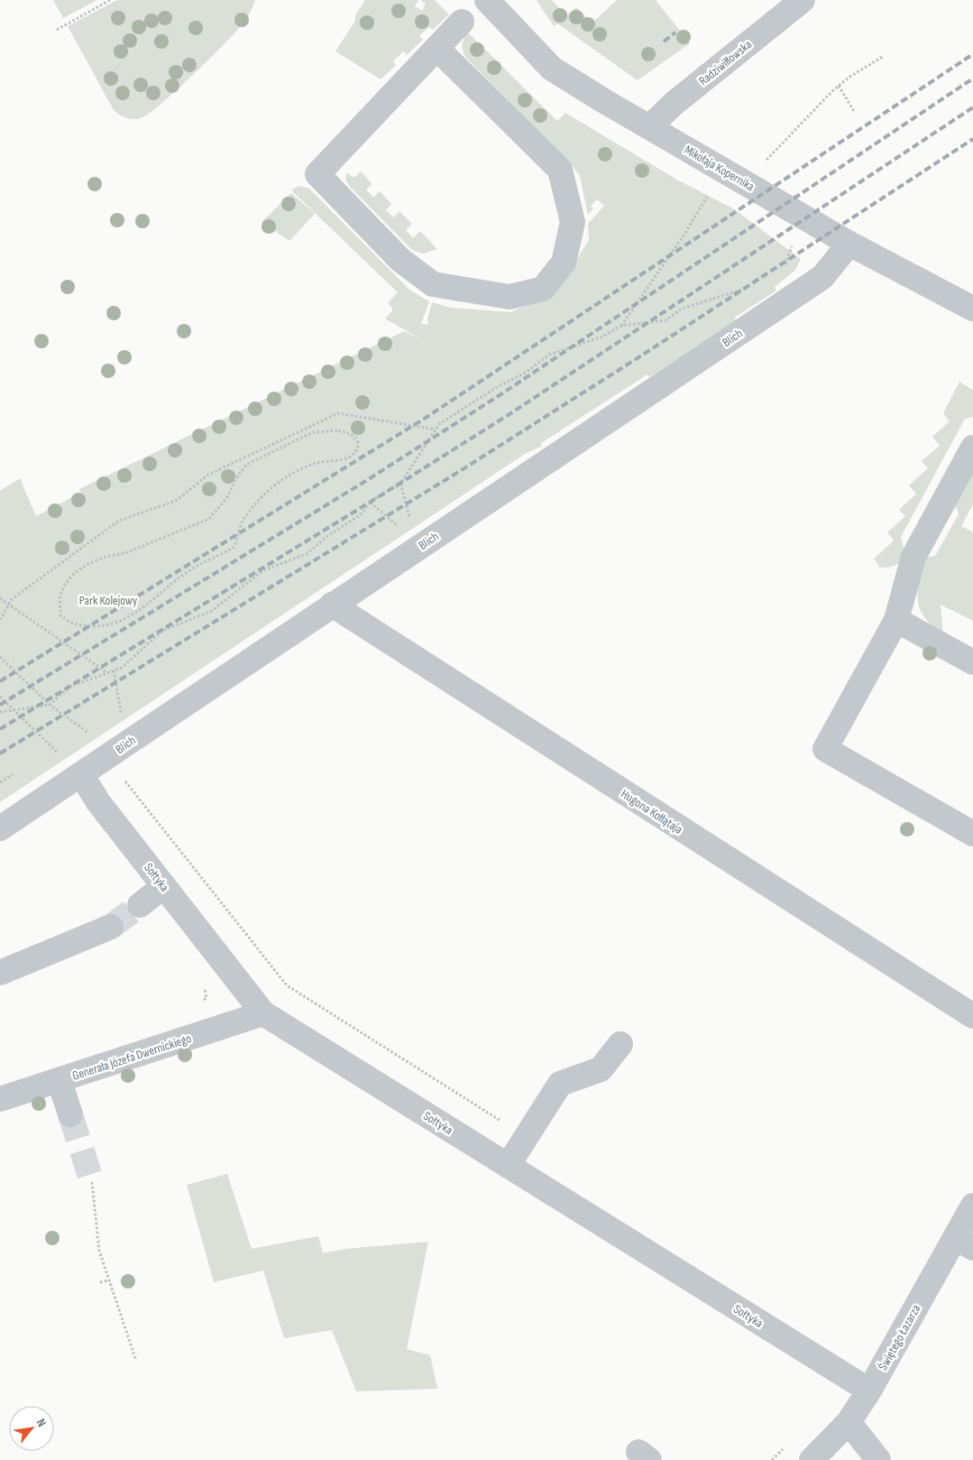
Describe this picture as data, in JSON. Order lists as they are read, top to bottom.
{
  "streets": {
    "street": [
      "Radziwiłłowska",
      "Mikołaja Kopernika",
      "Blich",
      "Hugona Kołłątaja",
      "Sołtyka",
      "Generała Józefa Dwernickiego",
      "Świętego Łazarza"
    ]
  },
  "crossings": [
    ["Radziwiłłowska", "Mikołaja Kopernika"],
    ["Mikołaja Kopernika", "Blich"],
    ["Blich", "Hugona Kołłątaja"],
    ["Blich", "Sołtyka"],
    ["Sołtyka", "Generała Józefa Dwernickiego"],
    ["Sołtyka", "Świętego Łazarza"]
  ],
  "parks": ["Park Kolejowy"],
  "north": "top right"
}
